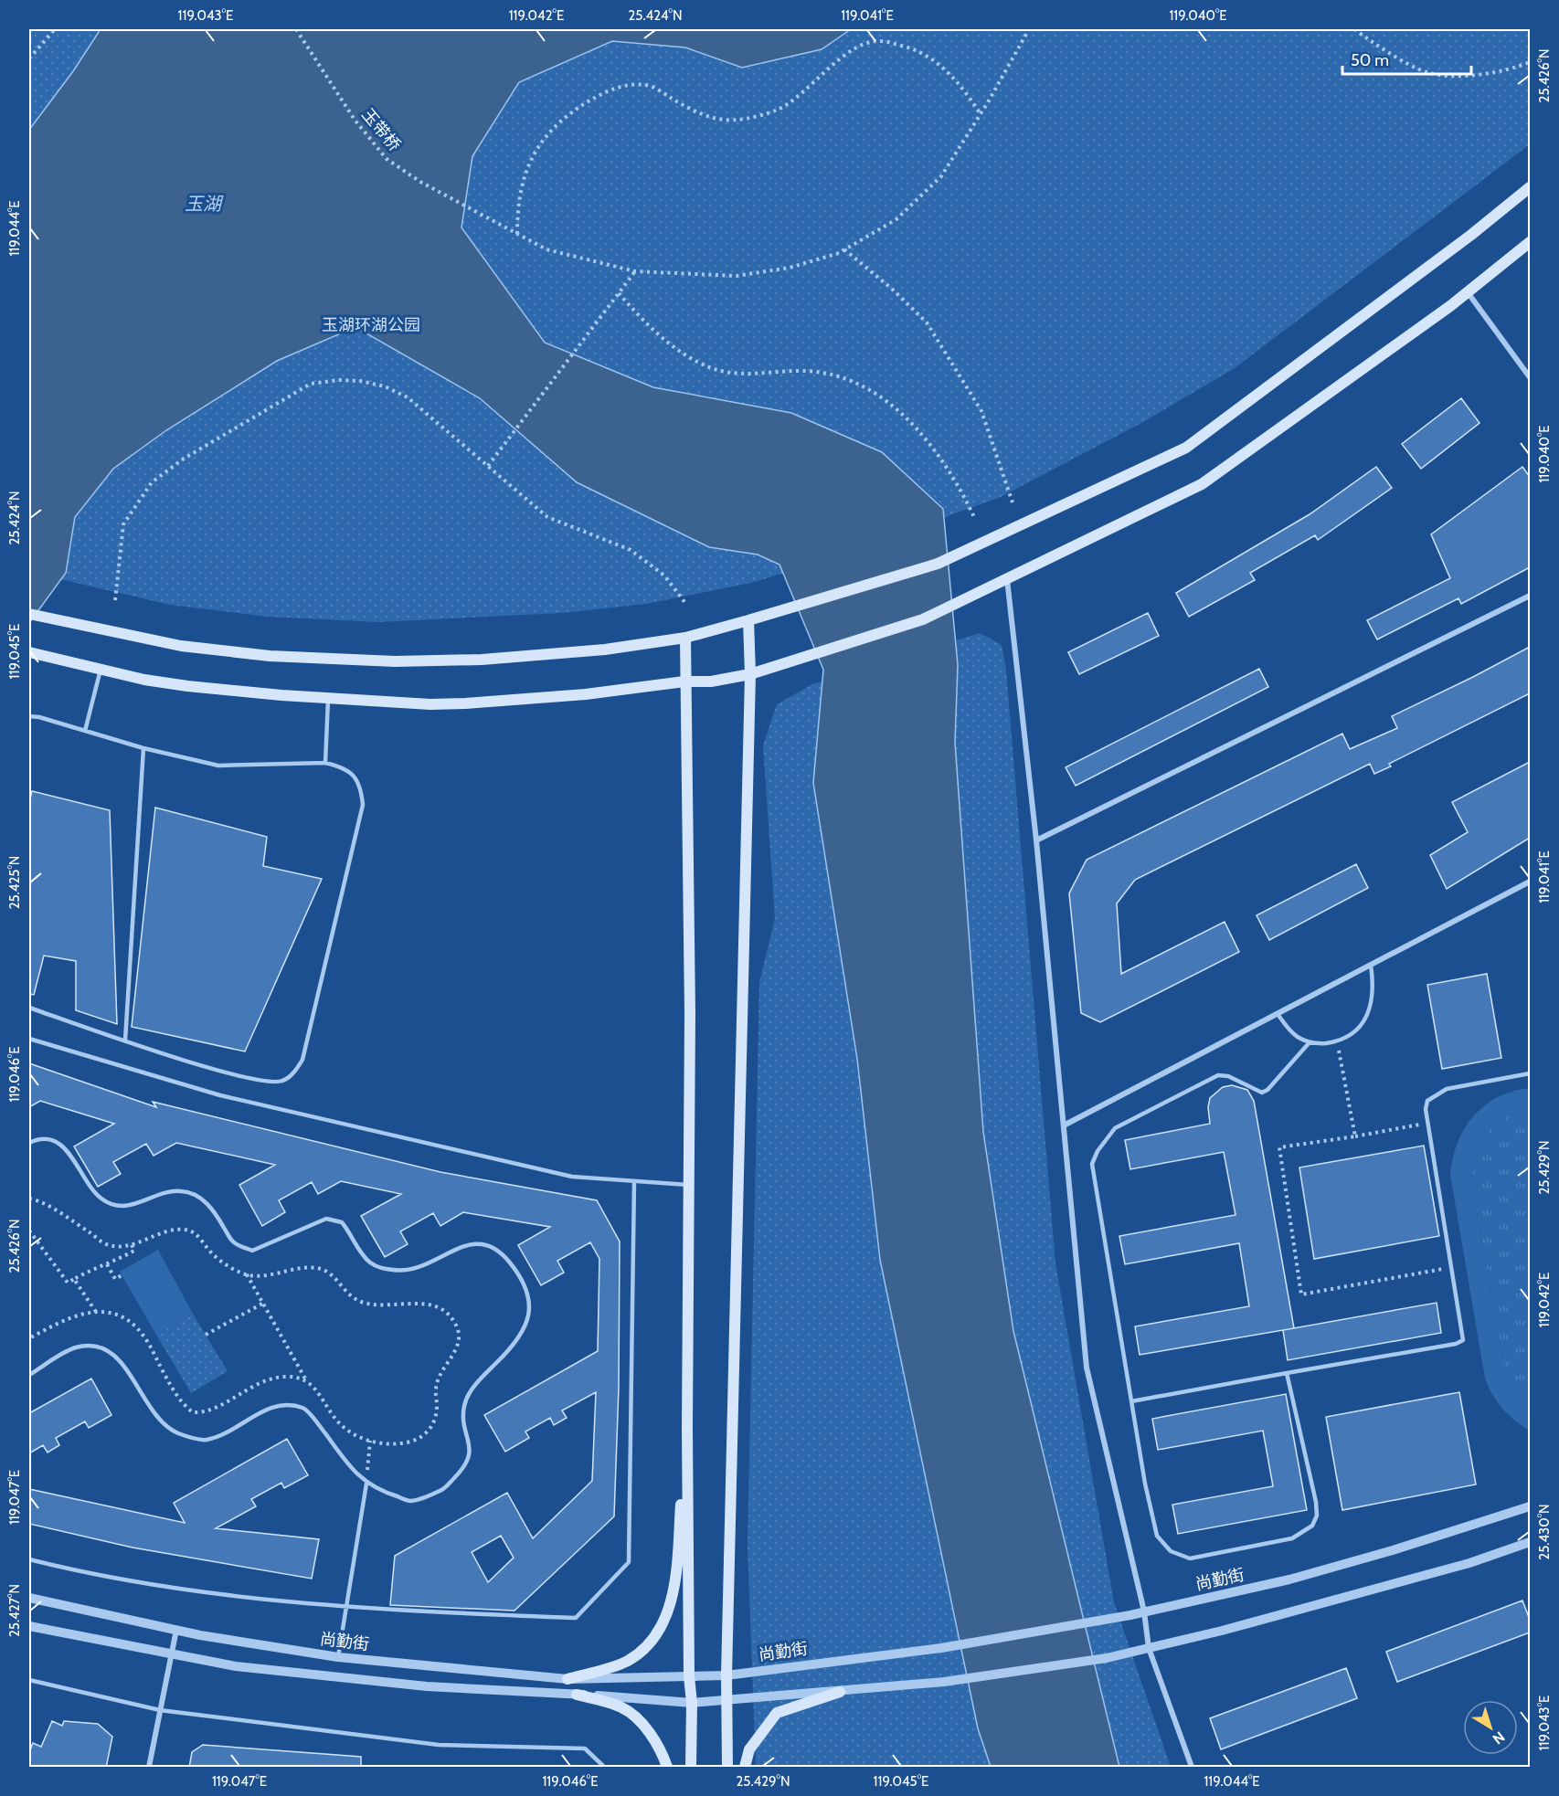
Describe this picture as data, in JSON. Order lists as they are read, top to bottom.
{
  "streets": {
    "street": ["尚勤街"],
    "path": ["玉带桥"]
  },
  "water": ["玉湖"],
  "parks": ["玉湖环湖公园"],
  "scale_bar": "50 m",
  "north": "bottom right",
  "coordinates": [
    "119.043°E",
    "119.042°E",
    "25.424°N",
    "119.041°E",
    "119.040°E",
    "25.426°N",
    "119.044°E",
    "119.045°E",
    "25.425°N",
    "119.046°E",
    "25.429°N",
    "119.047°E",
    "25.430°N",
    "25.427°N"
  ]
}
